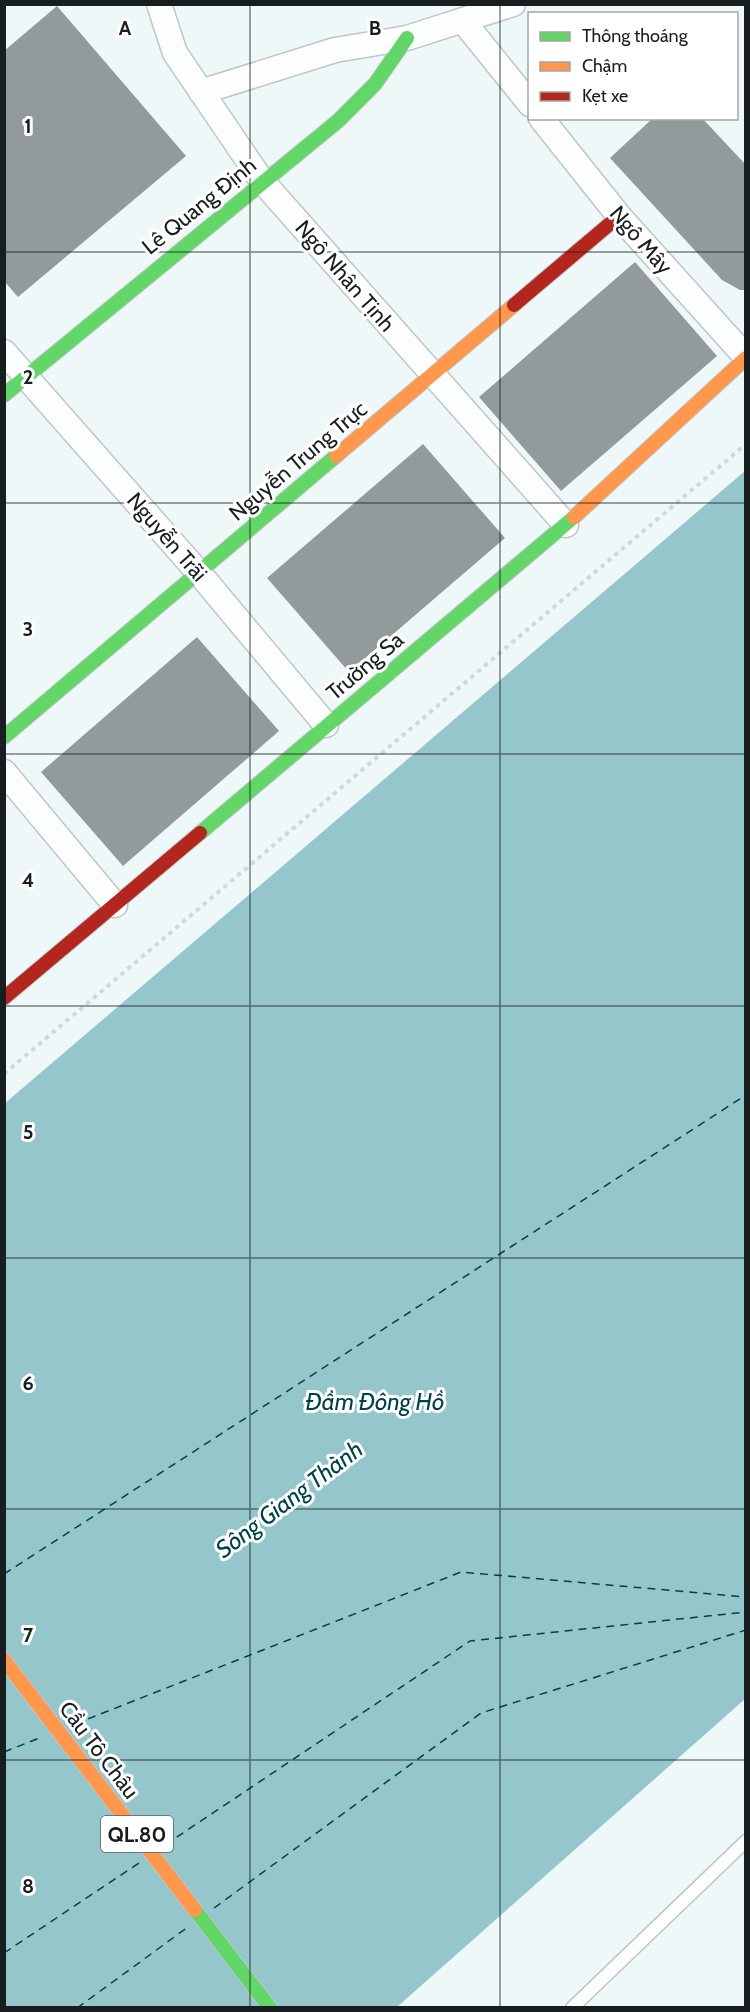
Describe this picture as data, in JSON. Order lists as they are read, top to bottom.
{
  "streets": {
    "main road": [
      "Lê Quang Định",
      "Nguyễn Trung Trực",
      "Trường Sa",
      "Cầu Tô Châu",
      "QL.80"
    ],
    "street": ["Ngô Mây", "Ngô Nhân Tịnh", "Nguyễn Trãi"]
  },
  "crossings": [
    ["Lê Quang Định", "Ngô Nhân Tịnh"],
    ["Lê Quang Định", "Nguyễn Trãi"],
    ["Ngô Mây", "Nguyễn Trung Trực"],
    ["Ngô Mây", "Trường Sa"],
    ["Ngô Nhân Tịnh", "Nguyễn Trung Trực"],
    ["Ngô Nhân Tịnh", "Trường Sa"],
    ["Nguyễn Trung Trực", "Nguyễn Trãi"],
    ["Nguyễn Trãi", "Trường Sa"]
  ],
  "water": ["Đầm Đông Hồ", "Sông Giang Thành"],
  "legend": ["Thông thoáng", "Chậm", "Kẹt xe"],
  "grid": {
    "columns": ["A", "B"],
    "rows": [
      "1",
      "2",
      "3",
      "4",
      "5",
      "6",
      "7",
      "8"
    ]
  }
}
